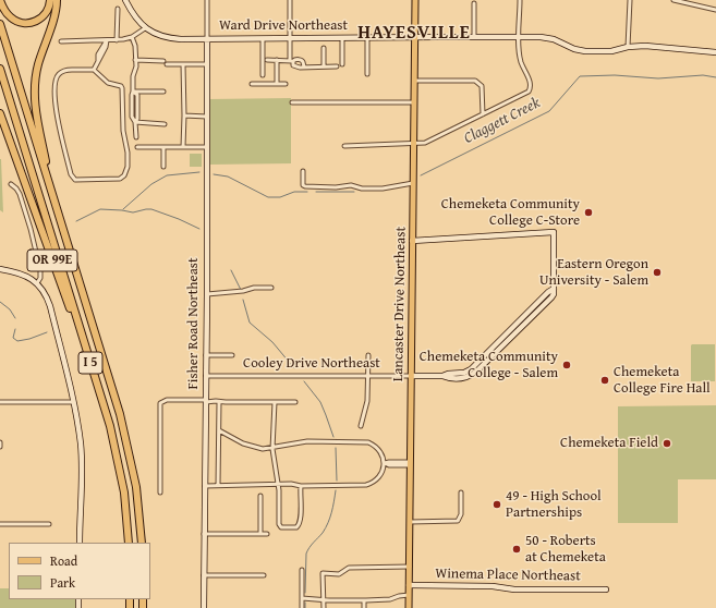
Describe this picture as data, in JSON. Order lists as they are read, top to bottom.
{
  "streets": {
    "highway": ["OR 99E", "I 5"],
    "main road": ["Lancaster Drive Northeast"],
    "street": [
      "Ward Drive Northeast",
      "Fisher Road Northeast",
      "Cooley Drive Northeast",
      "Winema Place Northeast"
    ]
  },
  "crossings": [
    ["Ward Drive Northeast", "Lancaster Drive Northeast"],
    ["Ward Drive Northeast", "Fisher Road Northeast"],
    ["OR 99E", "I 5"],
    ["Lancaster Drive Northeast", "Cooley Drive Northeast"],
    ["Lancaster Drive Northeast", "Winema Place Northeast"],
    ["Fisher Road Northeast", "Cooley Drive Northeast"]
  ],
  "districts": ["HAYESVILLE"],
  "water": ["Claggett Creek"],
  "places": [
    "Chemeketa Community College C-Store",
    "Eastern Oregon University - Salem",
    "Chemeketa Community College - Salem",
    "Chemeketa College Fire Hall",
    "Chemeketa Field",
    "49 - High School Partnerships",
    "50 - Roberts at Chemeketa"
  ],
  "legend": ["Road", "Park"]
}
